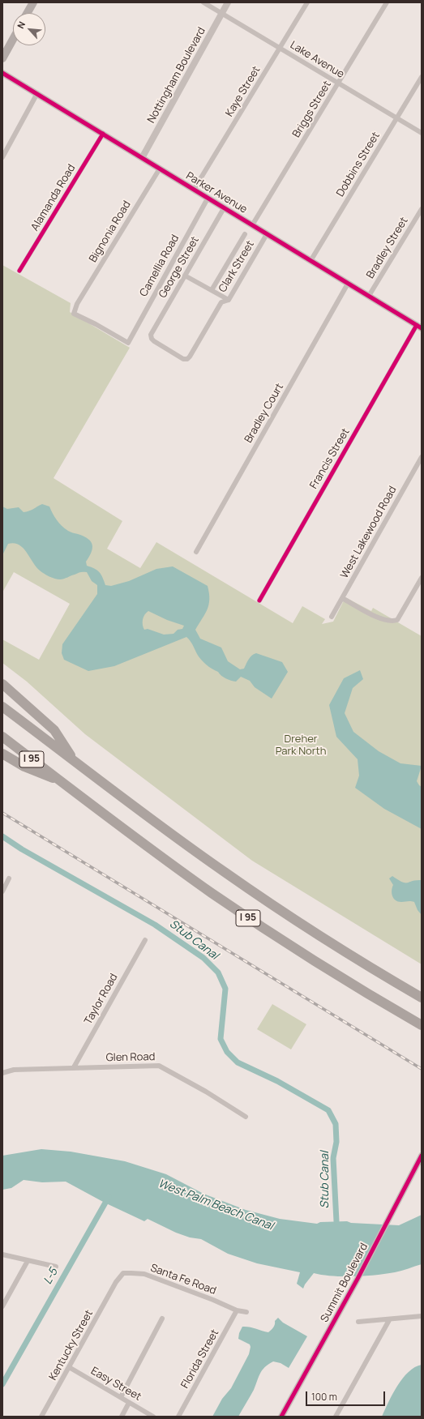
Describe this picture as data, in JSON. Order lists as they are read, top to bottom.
{
  "streets": {
    "highway": ["I 95"],
    "street": [
      "Lake Avenue",
      "Nottingham Boulevard",
      "Kaye Street",
      "Briggs Street",
      "Dobbins Street",
      "Parker Avenue",
      "Alamanda Road",
      "Bignonia Road",
      "Bradley Street",
      "Camellia Road",
      "Clark Street",
      "George Street",
      "Bradley Court",
      "Francis Street",
      "West Lakewood Road",
      "Taylor Road",
      "Glen Road",
      "Santa Fe Road",
      "Summit Boulevard",
      "Kentucky Street",
      "Florida Street",
      "Easy Street"
    ]
  },
  "crossings": [
    ["Lake Avenue", "Nottingham Boulevard"],
    ["Lake Avenue", "Kaye Street"],
    ["Lake Avenue", "Briggs Street"],
    ["Lake Avenue", "Dobbins Street"],
    ["Nottingham Boulevard", "Parker Avenue"],
    ["Kaye Street", "Parker Avenue"],
    ["Briggs Street", "Parker Avenue"],
    ["Dobbins Street", "Parker Avenue"],
    ["Parker Avenue", "Alamanda Road"],
    ["Parker Avenue", "Bignonia Road"],
    ["Parker Avenue", "Bradley Street"],
    ["Parker Avenue", "Camellia Road"],
    ["Parker Avenue", "Clark Street"],
    ["Parker Avenue", "George Street"],
    ["Parker Avenue", "Bradley Court"],
    ["Parker Avenue", "Francis Street"],
    ["Bignonia Road", "Camellia Road"],
    ["Clark Street", "George Street"],
    ["Taylor Road", "Glen Road"],
    ["Santa Fe Road", "Kentucky Street"],
    ["Santa Fe Road", "Florida Street"],
    ["Kentucky Street", "Easy Street"]
  ],
  "water": ["Stub Canal", "West Palm Beach Canal", "L-5"],
  "parks": ["Dreher Park North"],
  "scale_bar": "100 m",
  "north": "top left"
}
